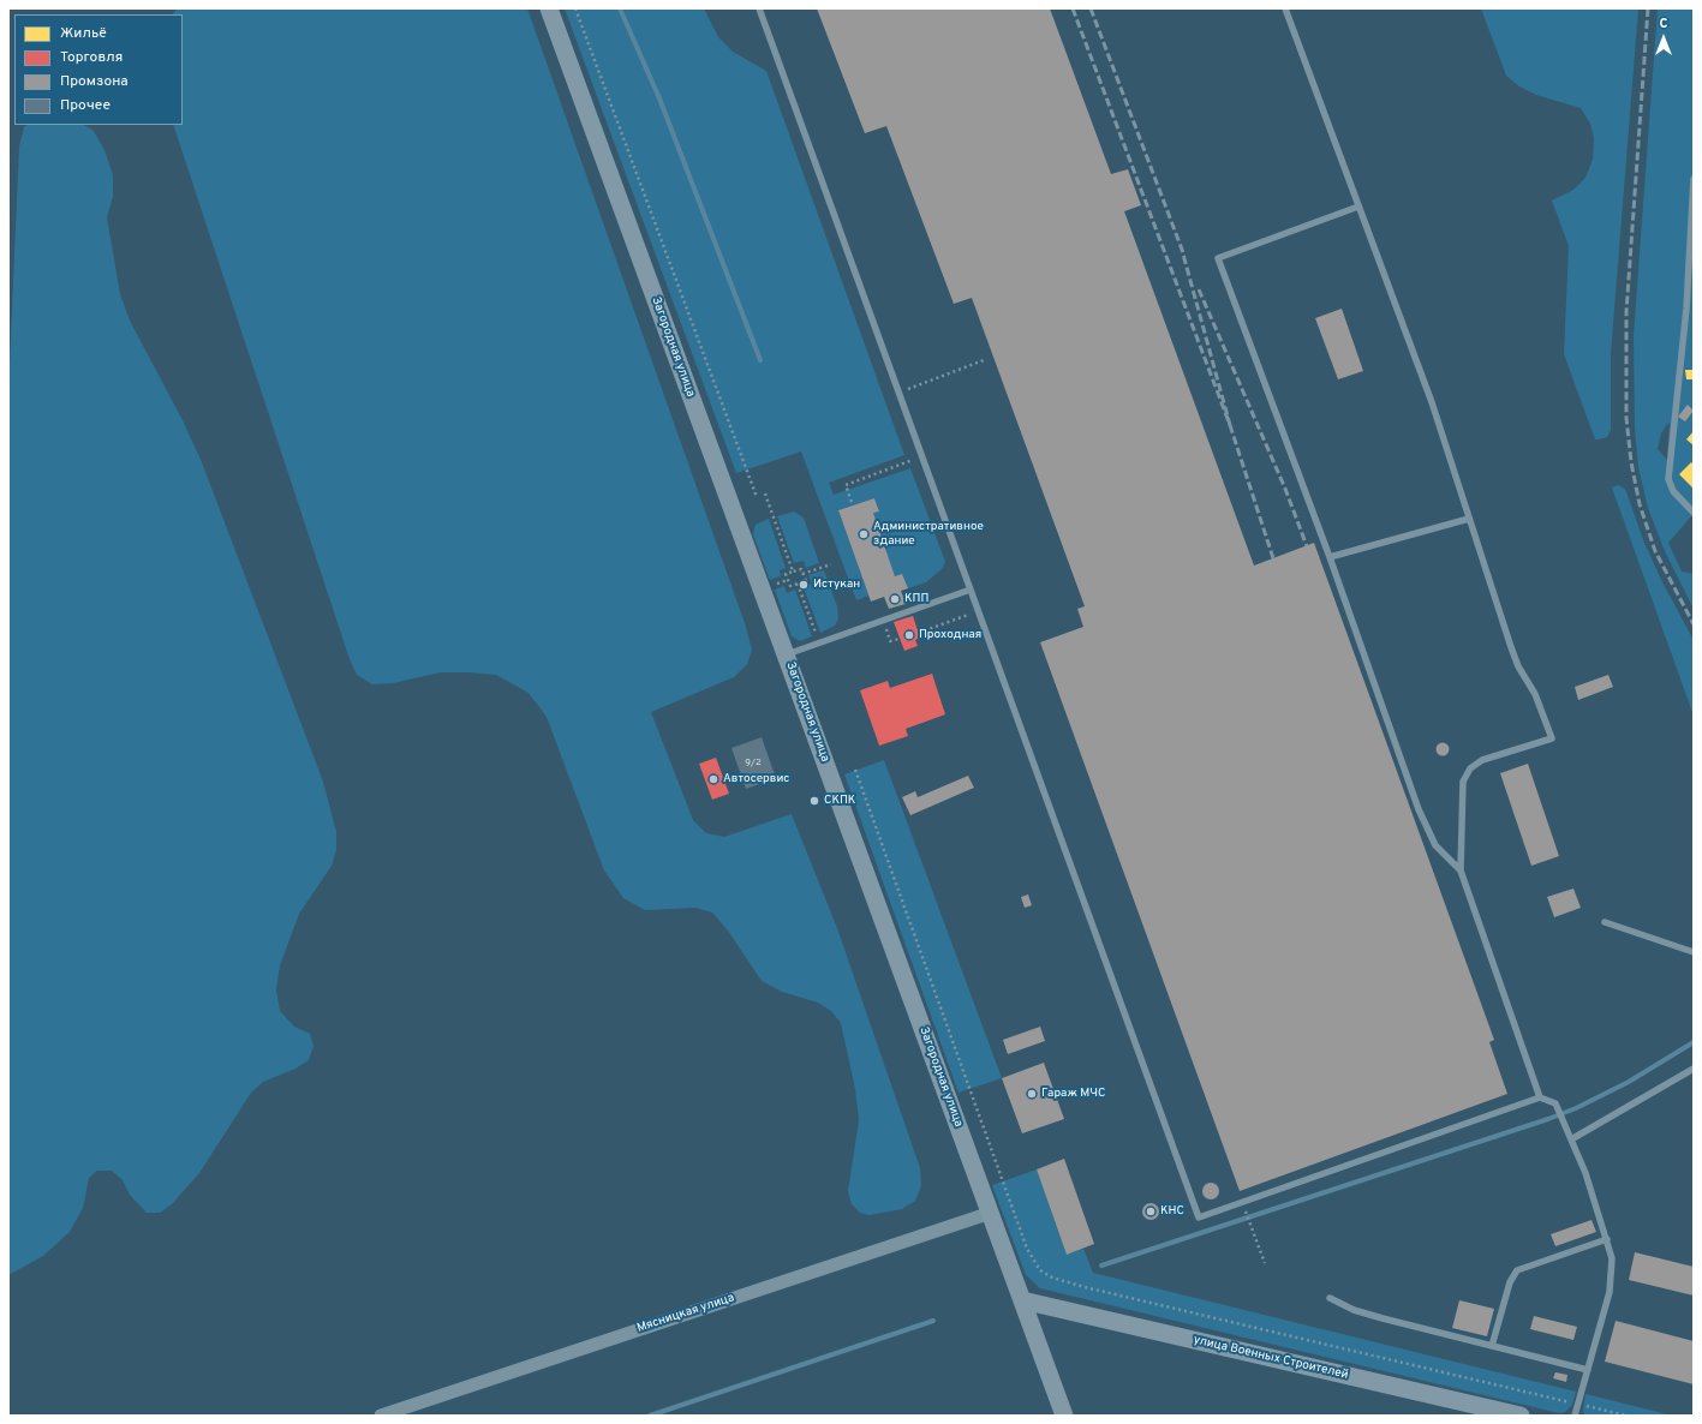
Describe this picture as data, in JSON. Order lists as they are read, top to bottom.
{
  "streets": {
    "street": ["Загородная улица", "Мясницкая улица", "улица Военных Строителей"]
  },
  "crossings": [
    ["Загородная улица", "Мясницкая улица"],
    ["Загородная улица", "улица Военных Строителей"]
  ],
  "places": [
    "Административное здание",
    "Истукан",
    "КПП",
    "Проходная",
    "Автосервис",
    "СКПК",
    "Гараж МЧС",
    "КНС"
  ],
  "house_numbers": ["9/2"],
  "legend": [
    "Жильё",
    "Торговля",
    "Промзона",
    "Прочее"
  ],
  "north": "top"
}
